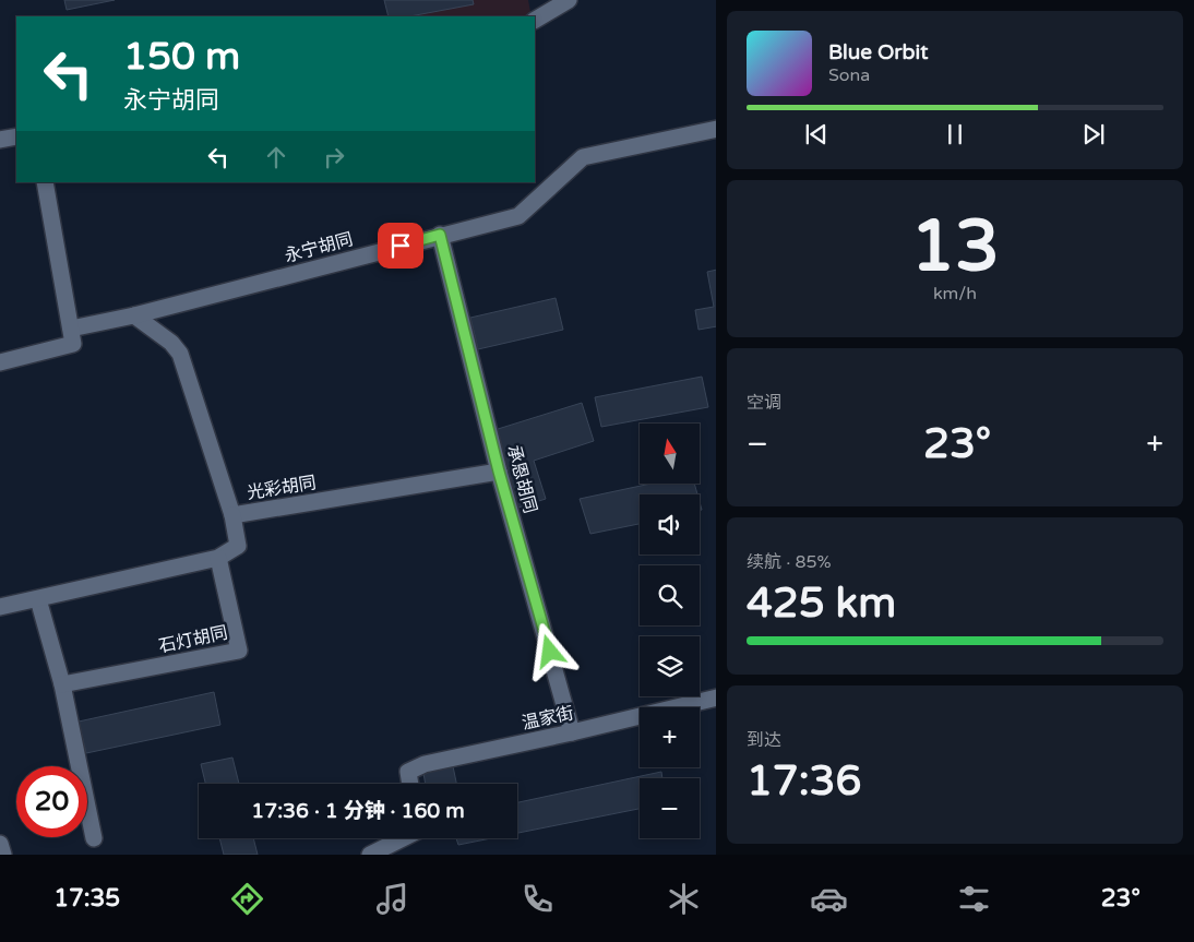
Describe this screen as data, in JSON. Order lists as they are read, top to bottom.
{
  "streets": {
    "street": [
      "永宁胡同",
      "承恩胡同",
      "光彩胡同",
      "石灯胡同",
      "温家街"
    ]
  },
  "crossings": [
    ["永宁胡同", "承恩胡同"],
    ["永宁胡同", "光彩胡同"],
    ["承恩胡同", "光彩胡同"],
    ["承恩胡同", "温家街"]
  ],
  "north": "top",
  "page": {
    "turn": ["150 m", "永宁胡同"],
    "song": ["Blue Orbit", "Sona"],
    "tile": [
      ["13", "km/h"],
      "空调",
      ["续航 · 85%", "425 km"],
      ["到达", "17:36"]
    ],
    "heat": ["−", "23°", "+"],
    "map_buttons": ["+", "−"],
    "limit": "20",
    "trip": "17:36 · 1 分钟 · 160 m",
    "tabs": ["17:35", "23°"]
  }
}
